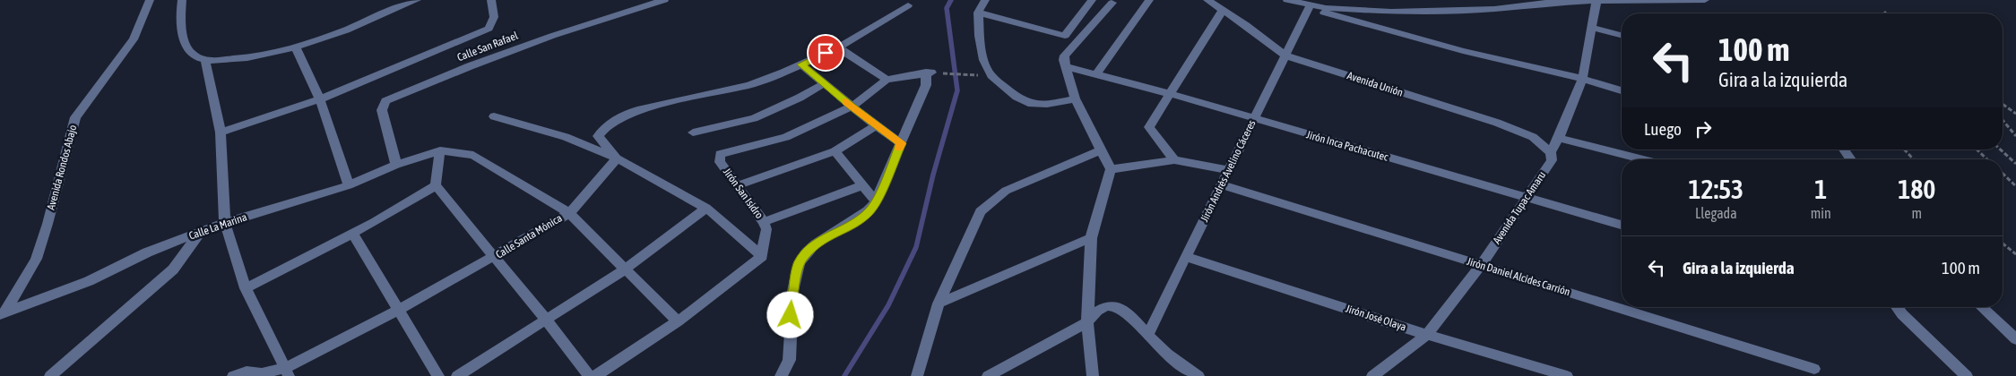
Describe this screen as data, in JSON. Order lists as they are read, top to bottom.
{
  "streets": {
    "street": [
      "Calle San Rafael",
      "Avenida Unión",
      "Jirón Inca Pachacutec",
      "Avenida Rondos Abajo",
      "Jirón Andrés Avelino Cáceres",
      "Jirón San Isidro",
      "Avenida Tupac Amaru",
      "Calle La Marina",
      "Calle Santa Mónica",
      "Jirón Daniel Alcides Carrión",
      "Jirón José Olaya"
    ]
  },
  "crossings": [
    ["Calle San Rafael", "Calle La Marina"],
    ["Avenida Unión", "Jirón Andrés Avelino Cáceres"],
    ["Avenida Unión", "Avenida Tupac Amaru"],
    ["Jirón Inca Pachacutec", "Jirón Andrés Avelino Cáceres"],
    ["Jirón Inca Pachacutec", "Avenida Tupac Amaru"],
    ["Avenida Rondos Abajo", "Calle La Marina"],
    ["Jirón Andrés Avelino Cáceres", "Jirón Daniel Alcides Carrión"],
    ["Jirón Andrés Avelino Cáceres", "Jirón José Olaya"],
    ["Avenida Tupac Amaru", "Jirón Daniel Alcides Carrión"],
    ["Avenida Tupac Amaru", "Jirón José Olaya"]
  ],
  "page": {
    "turn": ["100 m", "Gira a la izquierda"],
    "then": "Luego",
    "eta": [
      "12:53",
      "Llegada",
      "1",
      "min",
      "180",
      "m"
    ],
    "list": [
      {
        "name": "Gira a la izquierda",
        "value": "100 m"
      }
    ]
  }
}
